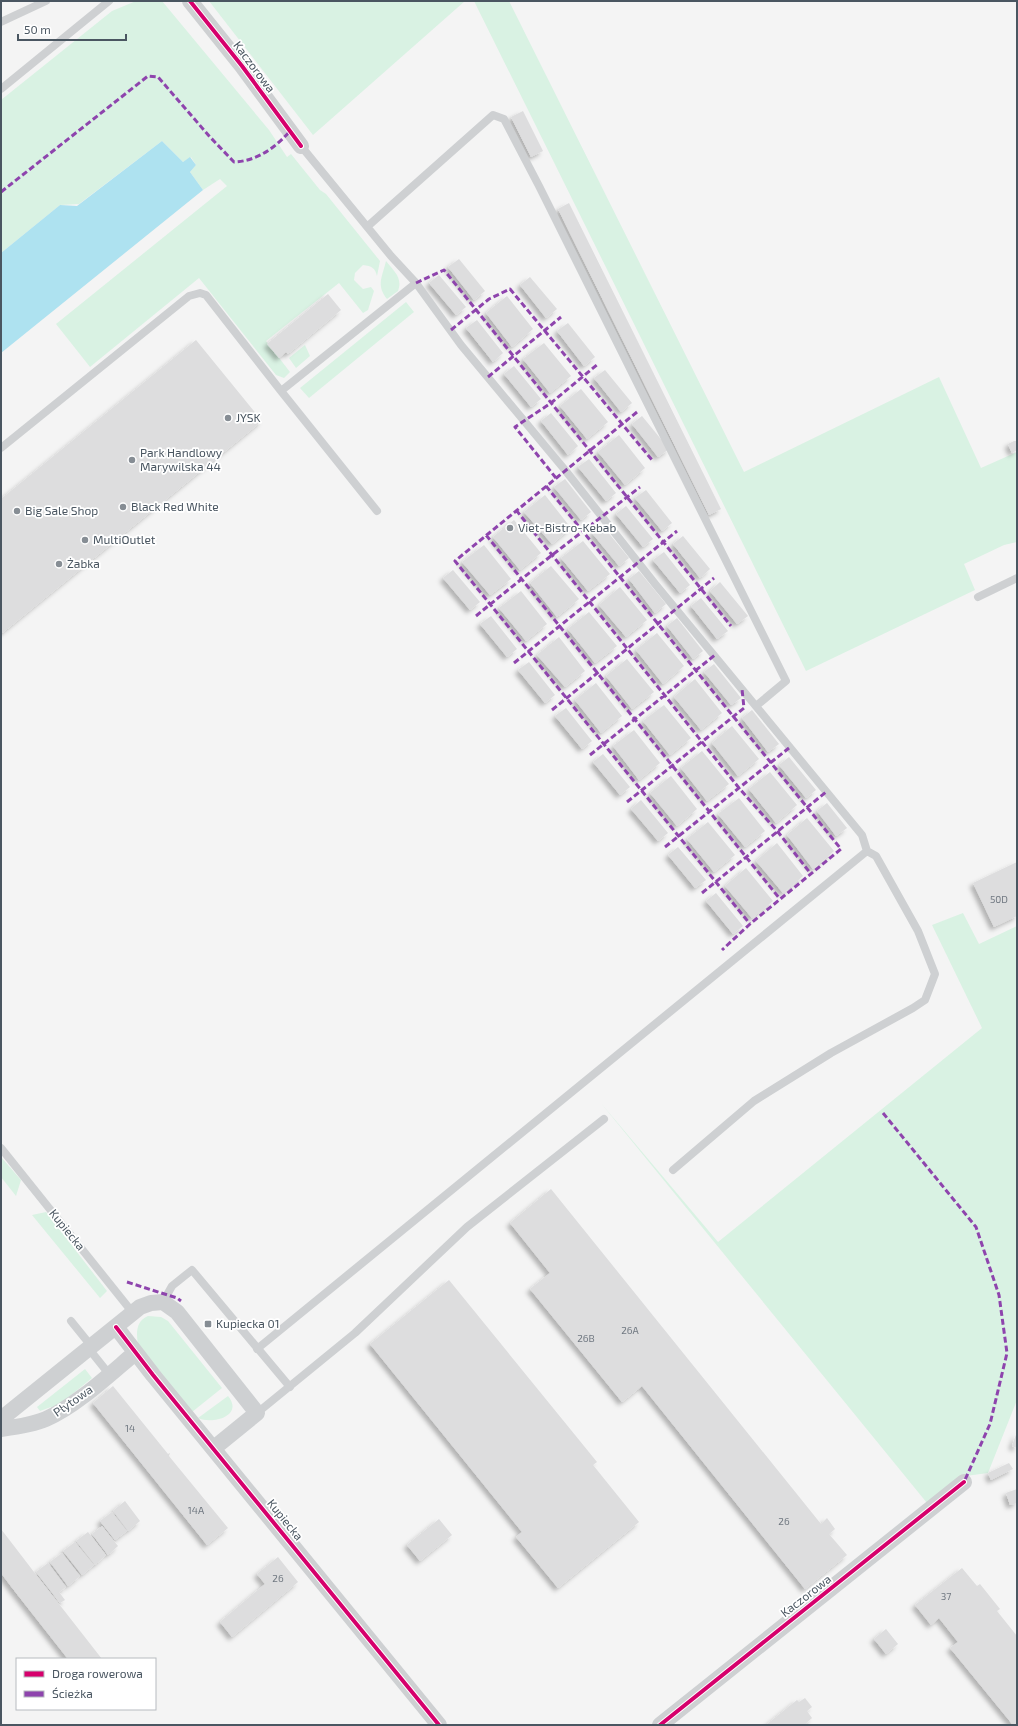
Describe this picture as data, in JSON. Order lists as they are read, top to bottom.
{
  "streets": {
    "street": ["Kaczorowa", "Kupiecka", "Płytowa"]
  },
  "crossings": [
    ["Kupiecka", "Płytowa"]
  ],
  "places": {
    "other": [
      "JYSK",
      "Park Handlowy Marywilska 44",
      "Black Red White",
      "Big Sale Shop",
      "Viet-Bistro-Kebab",
      "MultiOutlet",
      "Żabka"
    ],
    "transit": ["Kupiecka 01"]
  },
  "house_numbers": [
    "50D",
    "26A",
    "26B",
    "14",
    "14A",
    "26",
    "26",
    "37"
  ],
  "legend": ["Droga rowerowa", "Ścieżka"],
  "scale_bar": "50 m"
}
